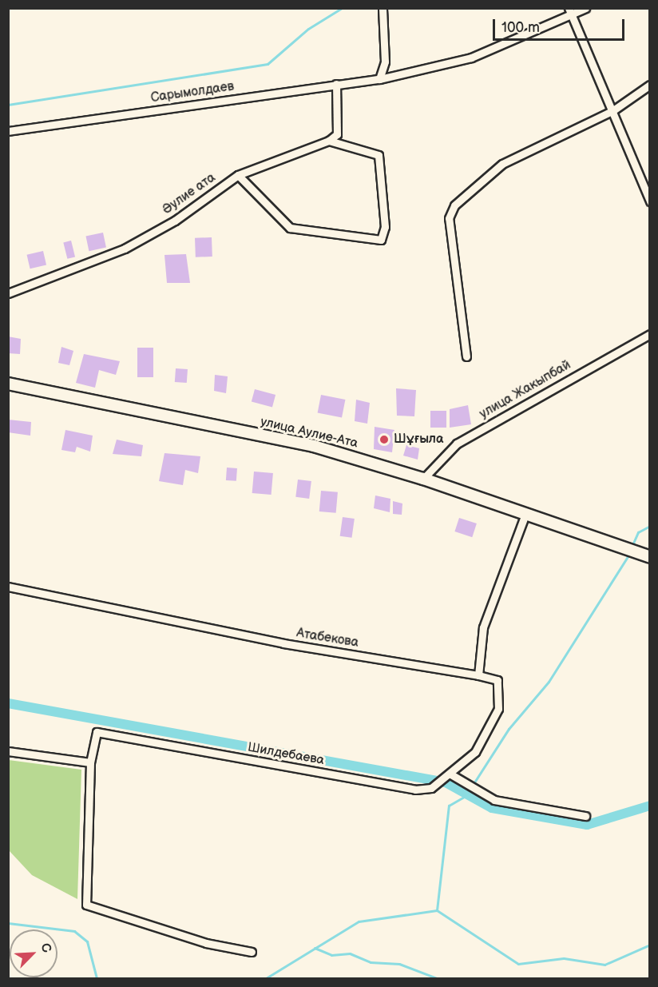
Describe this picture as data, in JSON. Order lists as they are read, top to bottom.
{
  "streets": {
    "main road": ["улица Аулие-Ата"],
    "street": [
      "Сарымолдаев",
      "Әулие ата",
      "улица Жакыпбай",
      "Атабекова",
      "Шилдебаева"
    ]
  },
  "crossings": [
    ["улица Жакыпбай", "улица Аулие-Ата"],
    ["Атабекова", "Шилдебаева"]
  ],
  "places": ["Шұғыла"],
  "scale_bar": "100 m",
  "north": "top right"
}
